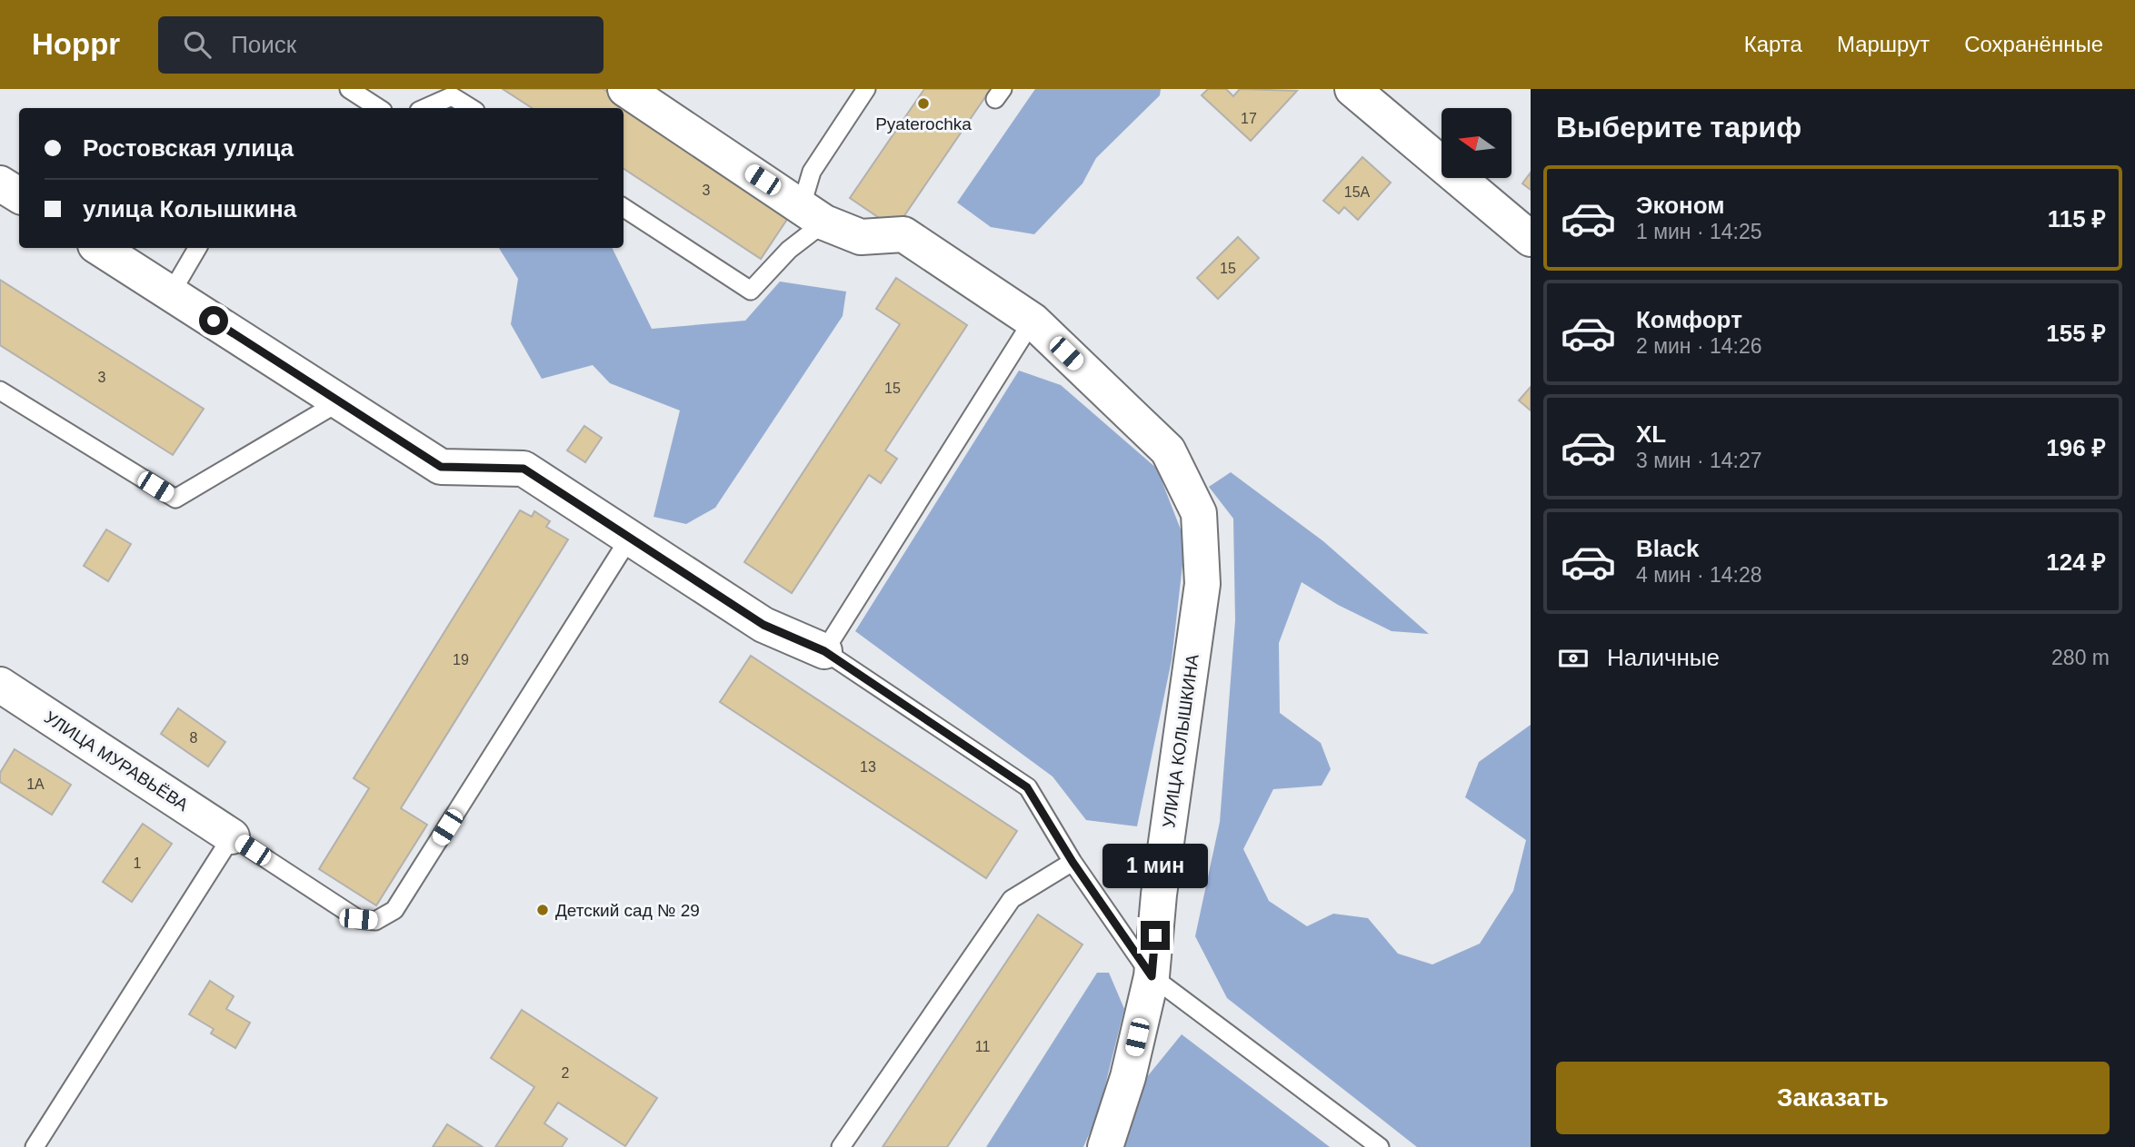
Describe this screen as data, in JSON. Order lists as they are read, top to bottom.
{
  "streets": {
    "street": ["УЛИЦА КОЛЫШКИНА", "УЛИЦА МУРАВЬЁВА"]
  },
  "places": ["Pyaterochka", "Детский сад № 29"],
  "house_numbers": [
    "17",
    "3",
    "15А",
    "15",
    "3",
    "15",
    "19",
    "8",
    "13",
    "1А",
    "1",
    "11",
    "2"
  ],
  "north": "left",
  "page": {
    "header": "Hoppr",
    "search": "Поиск",
    "nav": ["Карта", "Маршрут", "Сохранённые"],
    "heading": "Выберите тариф",
    "banner": ["Ростовская улица", "улица Колышкина"],
    "list": [
      {
        "name": "Эконом",
        "note": "1 мин · 14:25",
        "value": "115 ₽"
      },
      {
        "name": "Комфорт",
        "note": "2 мин · 14:26",
        "value": "155 ₽"
      },
      {
        "name": "XL",
        "note": "3 мин · 14:27",
        "value": "196 ₽"
      },
      {
        "name": "Black",
        "note": "4 мин · 14:28",
        "value": "124 ₽"
      }
    ],
    "pay": ["Наличные", "280 m"],
    "bubble": "1 мин",
    "buttons": "Заказать"
  }
}
